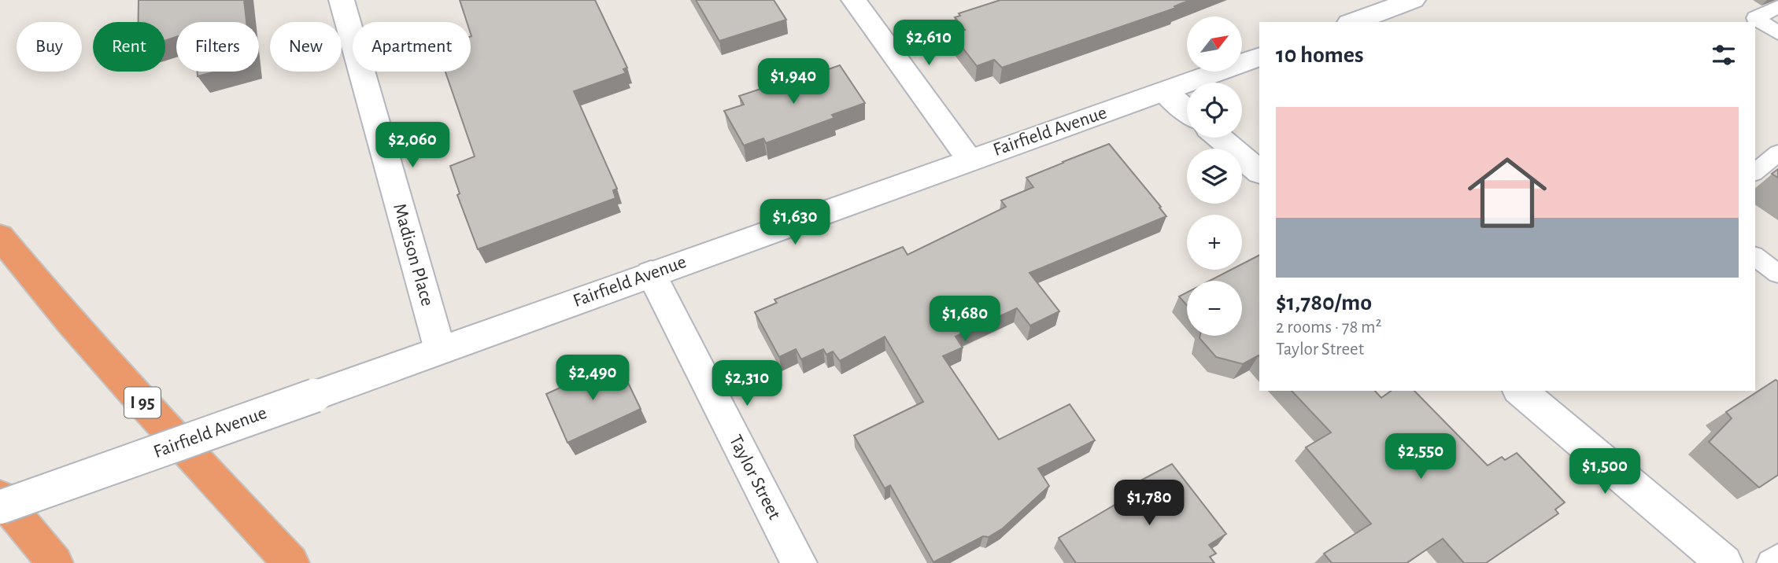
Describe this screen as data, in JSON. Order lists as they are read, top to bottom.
{
  "streets": {
    "highway": ["I 95"],
    "street": ["Fairfield Avenue", "Madison Place", "Taylor Street"]
  },
  "crossings": [
    ["Fairfield Avenue", "Madison Place"],
    ["Fairfield Avenue", "Taylor Street"]
  ],
  "north": "top right",
  "page": {
    "map_buttons": ["+", "−"],
    "price": [
      "$2,610",
      "$1,940",
      "$2,060",
      "$1,630",
      "$1,680",
      "$2,490",
      "$2,310",
      "$2,550",
      "$1,500",
      "$1,780"
    ],
    "chip": [
      "Buy",
      "Rent",
      "Filters",
      "New",
      "Apartment"
    ],
    "heading": "10 homes",
    "list": [
      {
        "name": "$1,780/mo",
        "note": "2 rooms · 78 m² · Taylor Street"
      }
    ]
  }
}
